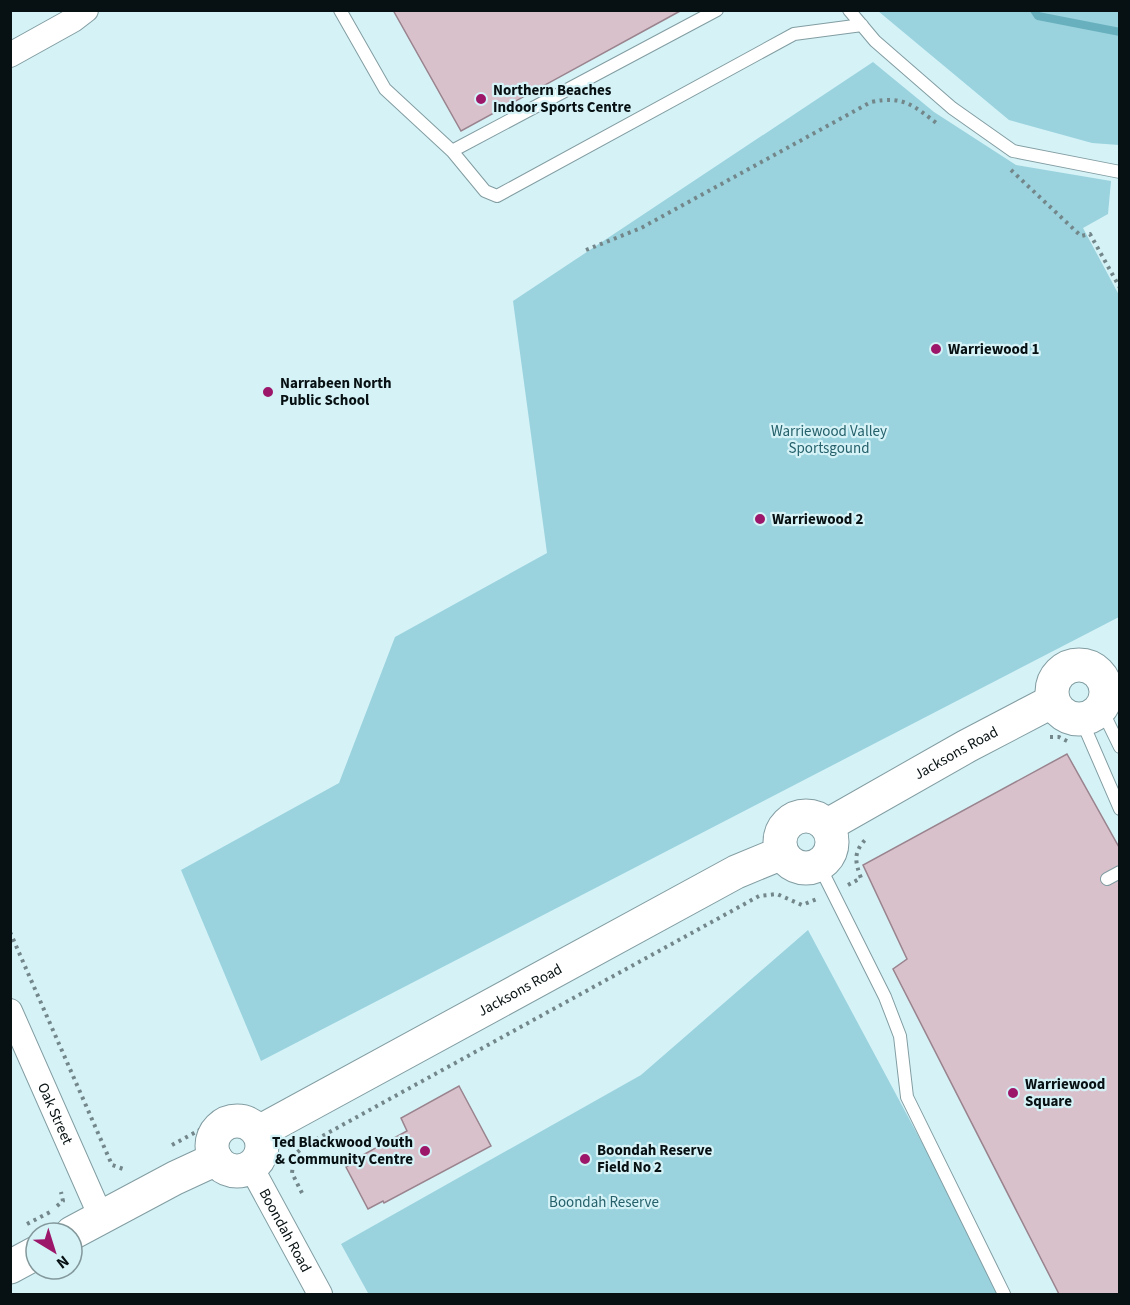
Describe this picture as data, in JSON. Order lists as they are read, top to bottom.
{
  "streets": {
    "street": ["Jacksons Road", "Oak Street", "Boondah Road"]
  },
  "crossings": [
    ["Jacksons Road", "Boondah Road"]
  ],
  "parks": ["Warriewood Valley Sportsgound", "Boondah Reserve"],
  "places": [
    "Northern Beaches Indoor Sports Centre",
    "Warriewood 1",
    "Narrabeen North Public School",
    "Warriewood 2",
    "Warriewood Square",
    "Ted Blackwood Youth & Community Centre",
    "Boondah Reserve Field No 2"
  ],
  "north": "bottom right"
}
